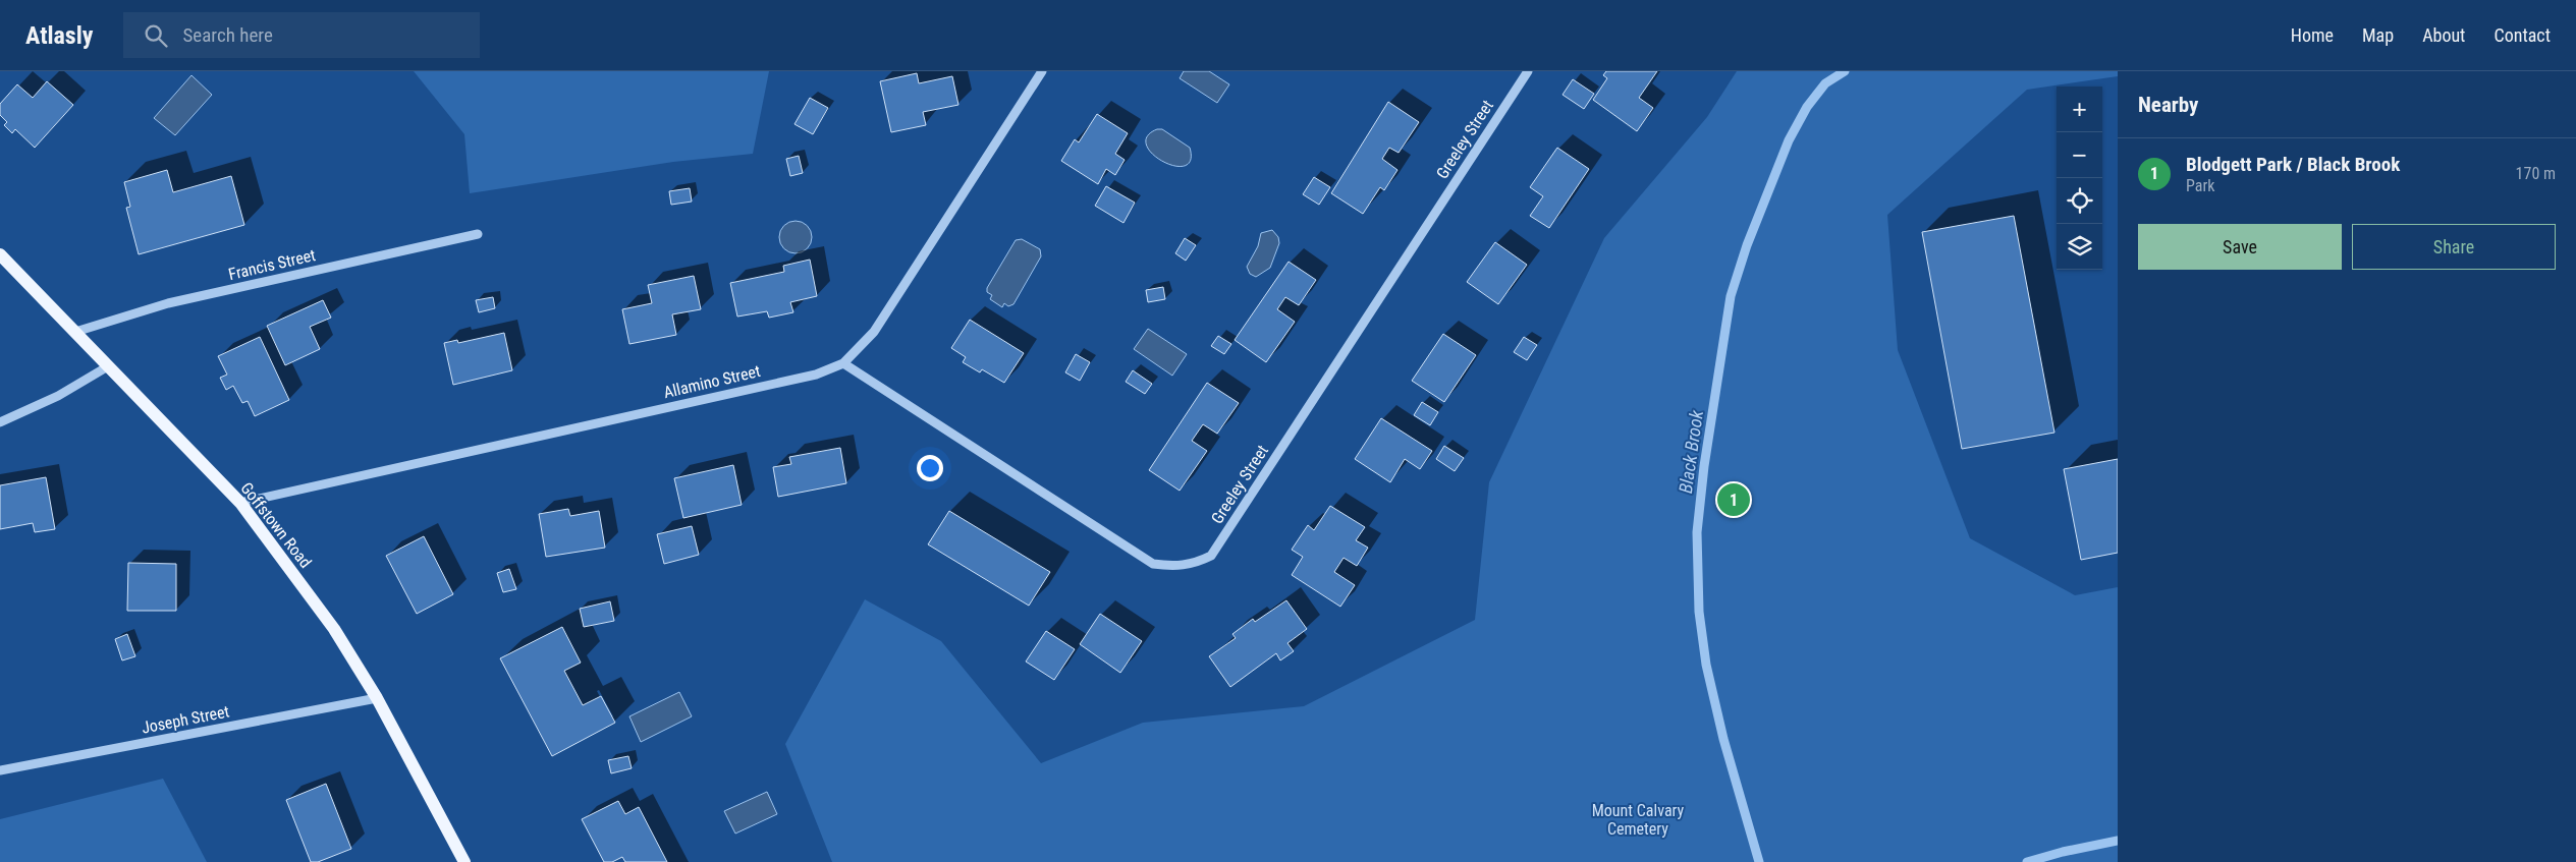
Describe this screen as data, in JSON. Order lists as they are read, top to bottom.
{
  "streets": {
    "main road": ["Goffstown Road"],
    "street": [
      "Greeley Street",
      "Francis Street",
      "Allamino Street",
      "Joseph Street"
    ]
  },
  "crossings": [
    ["Greeley Street", "Allamino Street"],
    ["Francis Street", "Goffstown Road"],
    ["Allamino Street", "Goffstown Road"],
    ["Goffstown Road", "Joseph Street"]
  ],
  "water": ["Black Brook"],
  "parks": ["Mount Calvary Cemetery"],
  "page": {
    "header": "Atlasly",
    "search": "Search here",
    "nav": [
      "Home",
      "Map",
      "About",
      "Contact"
    ],
    "heading": "Nearby",
    "map_buttons": ["+", "−"],
    "list": [
      {
        "mark": "1",
        "name": "Blodgett Park / Black Brook",
        "note": "Park",
        "value": "170 m"
      }
    ],
    "buttons": ["Save", "Share"],
    "pins": "1"
  }
}
